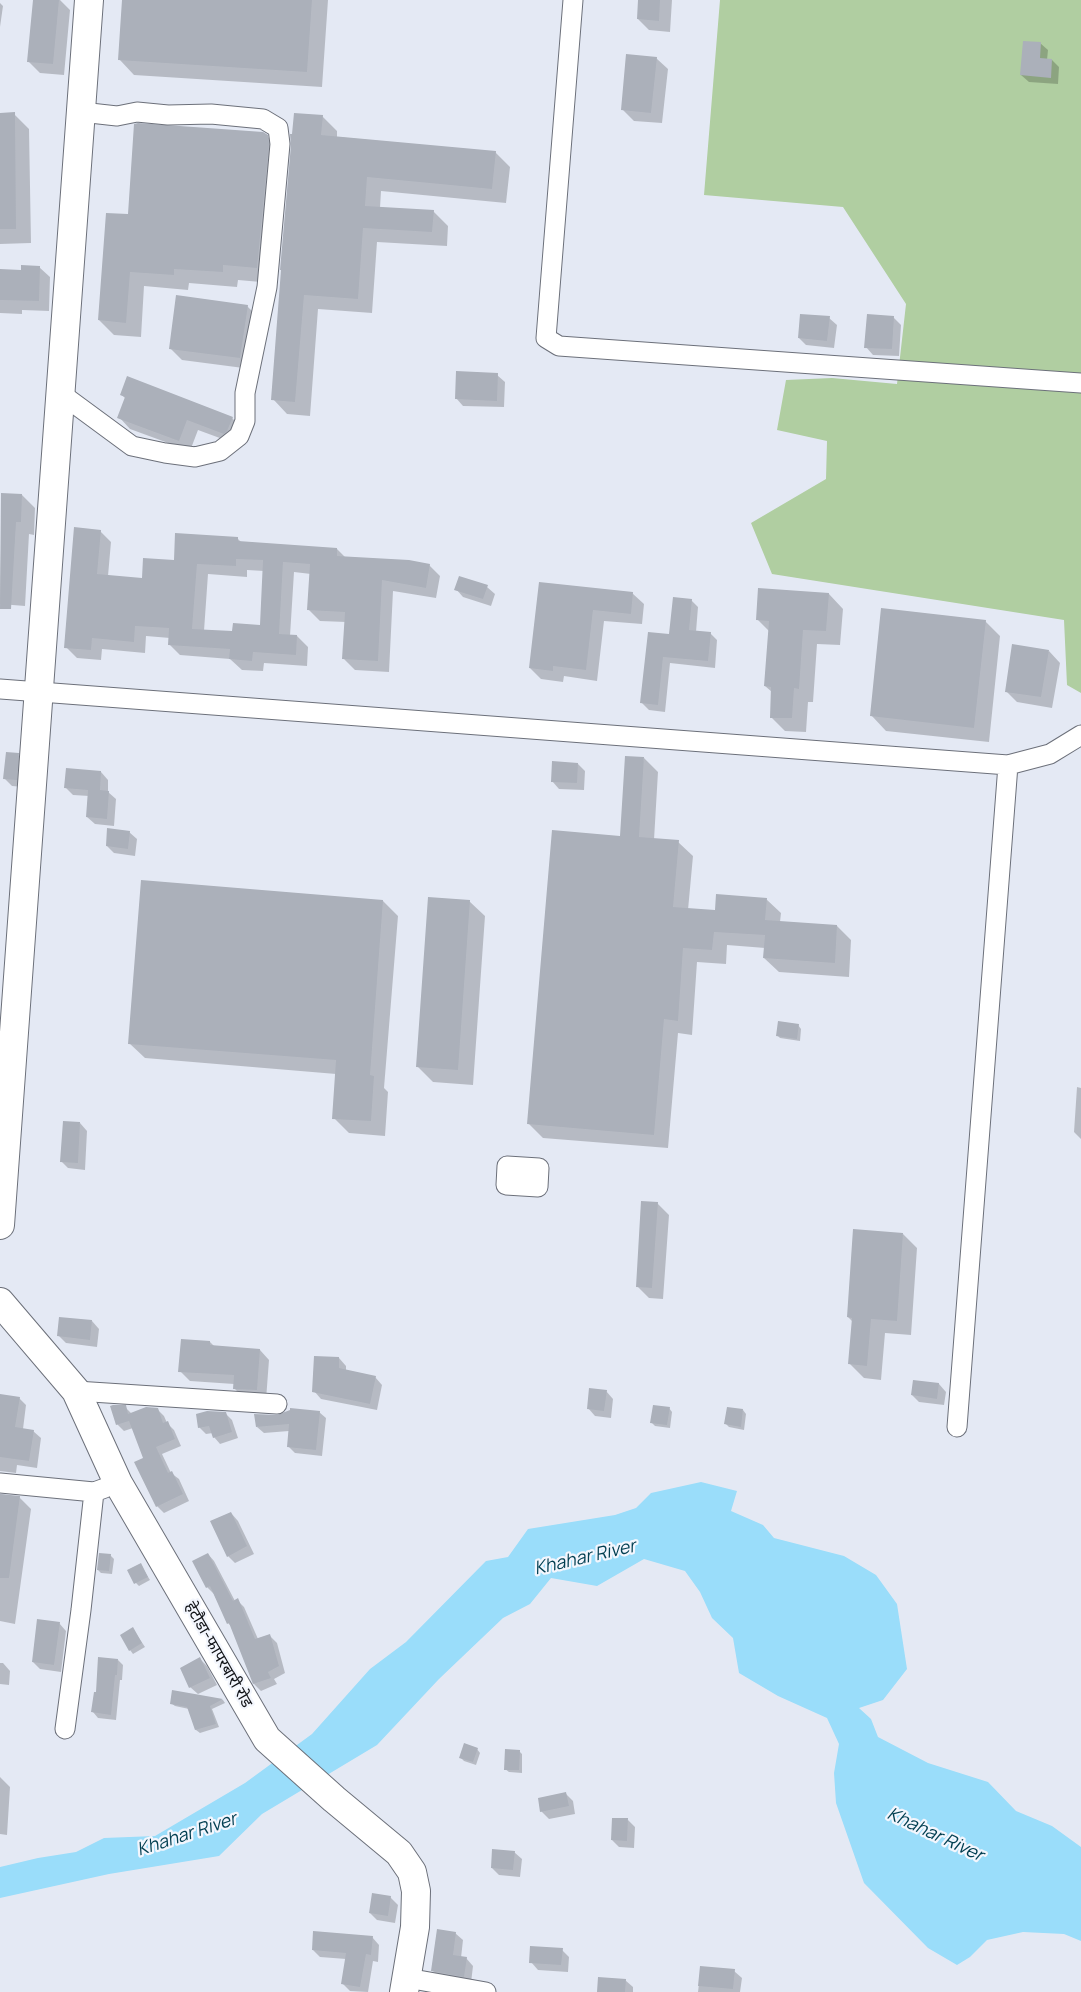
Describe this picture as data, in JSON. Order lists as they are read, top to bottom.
{
  "streets": {
    "highway": ["हेटौडा-फापरबारी रोड"]
  },
  "water": ["Khahar River"]
}
